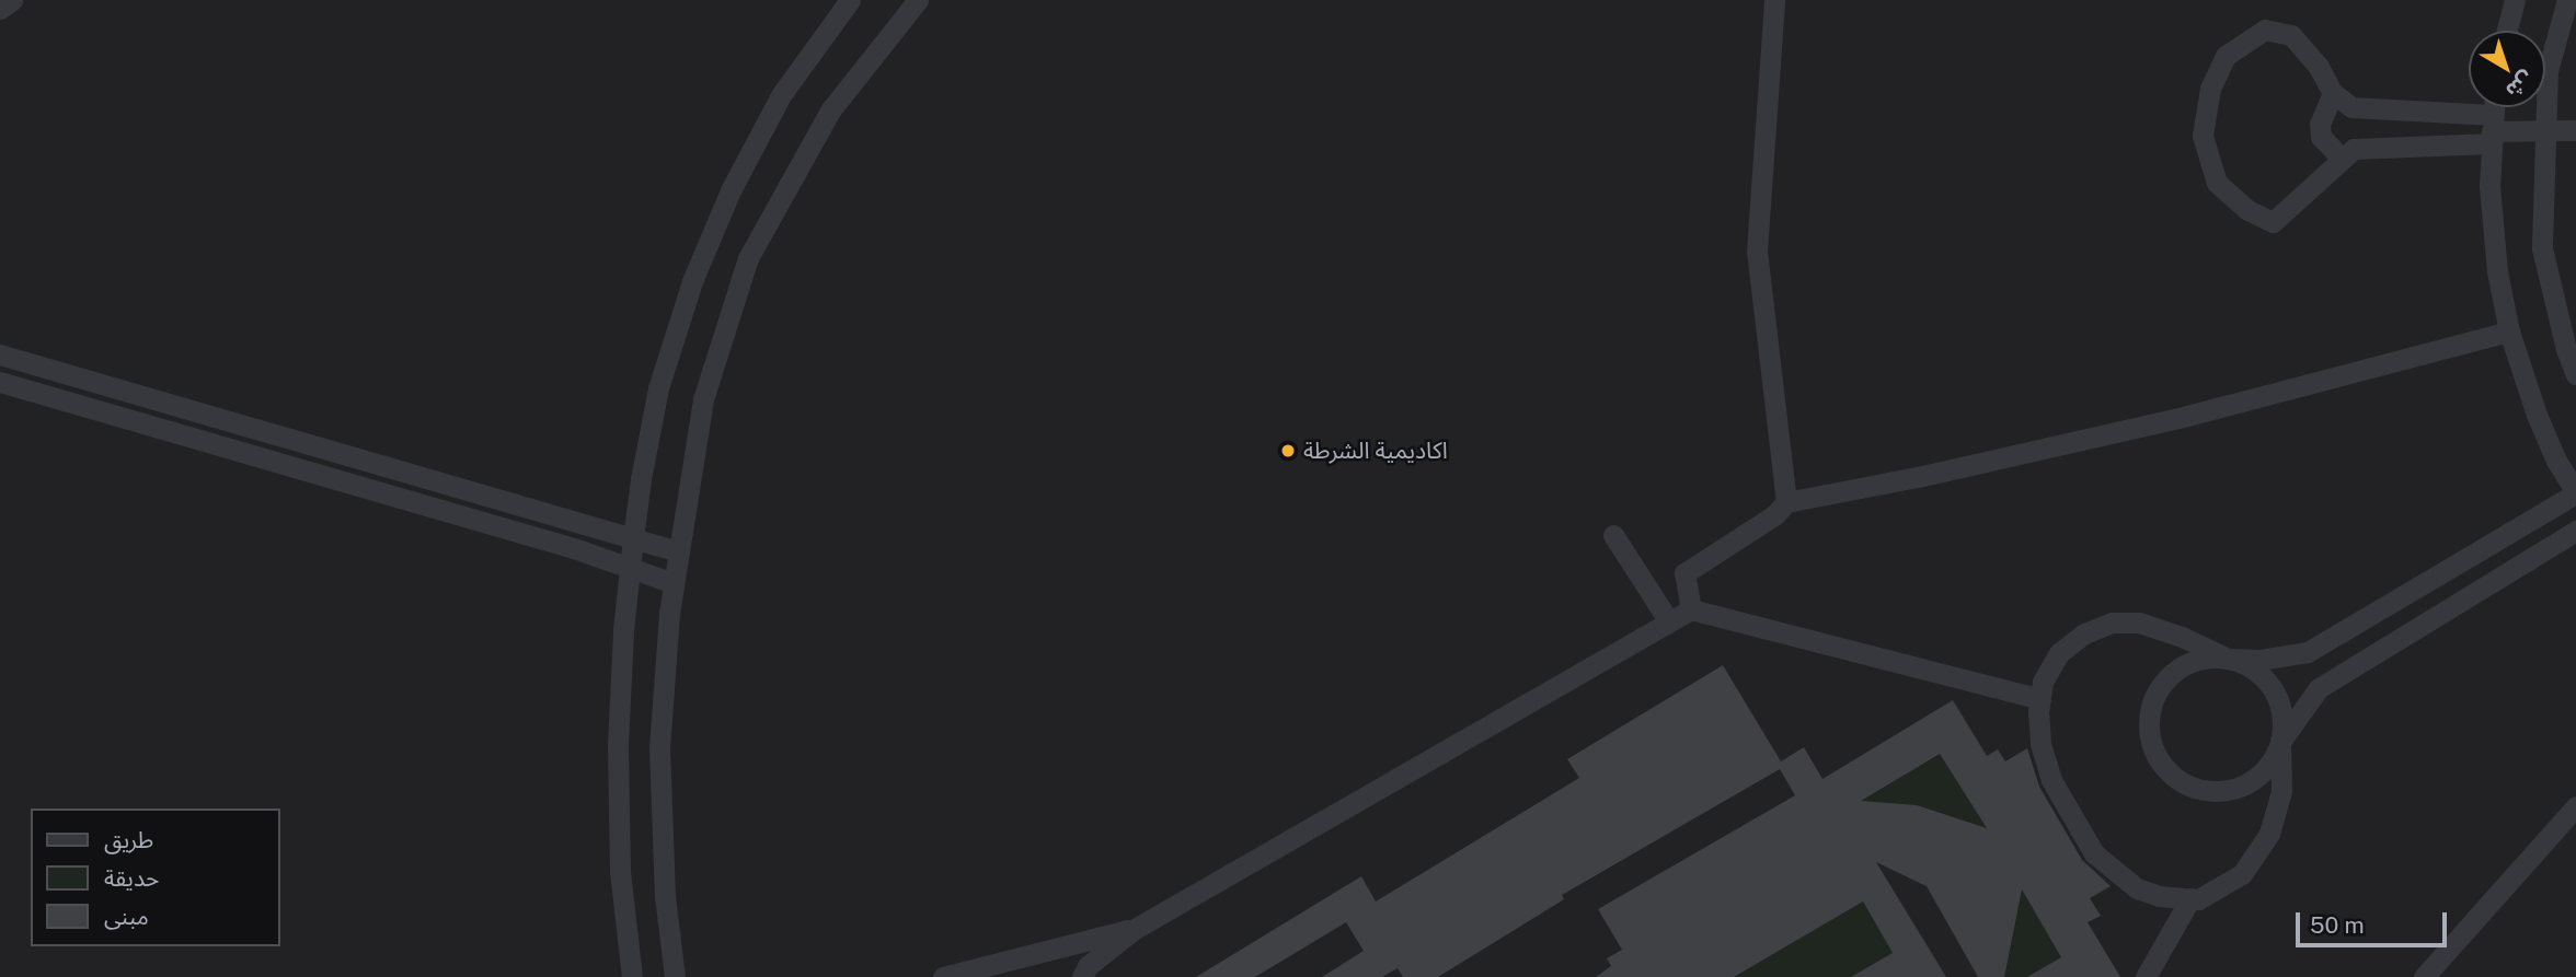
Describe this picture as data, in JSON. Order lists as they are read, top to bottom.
{
  "places": ["اكاديمية الشرطة"],
  "legend": ["طريق", "حديقة", "مبنى"],
  "scale_bar": "50 m",
  "north": "bottom right"
}
